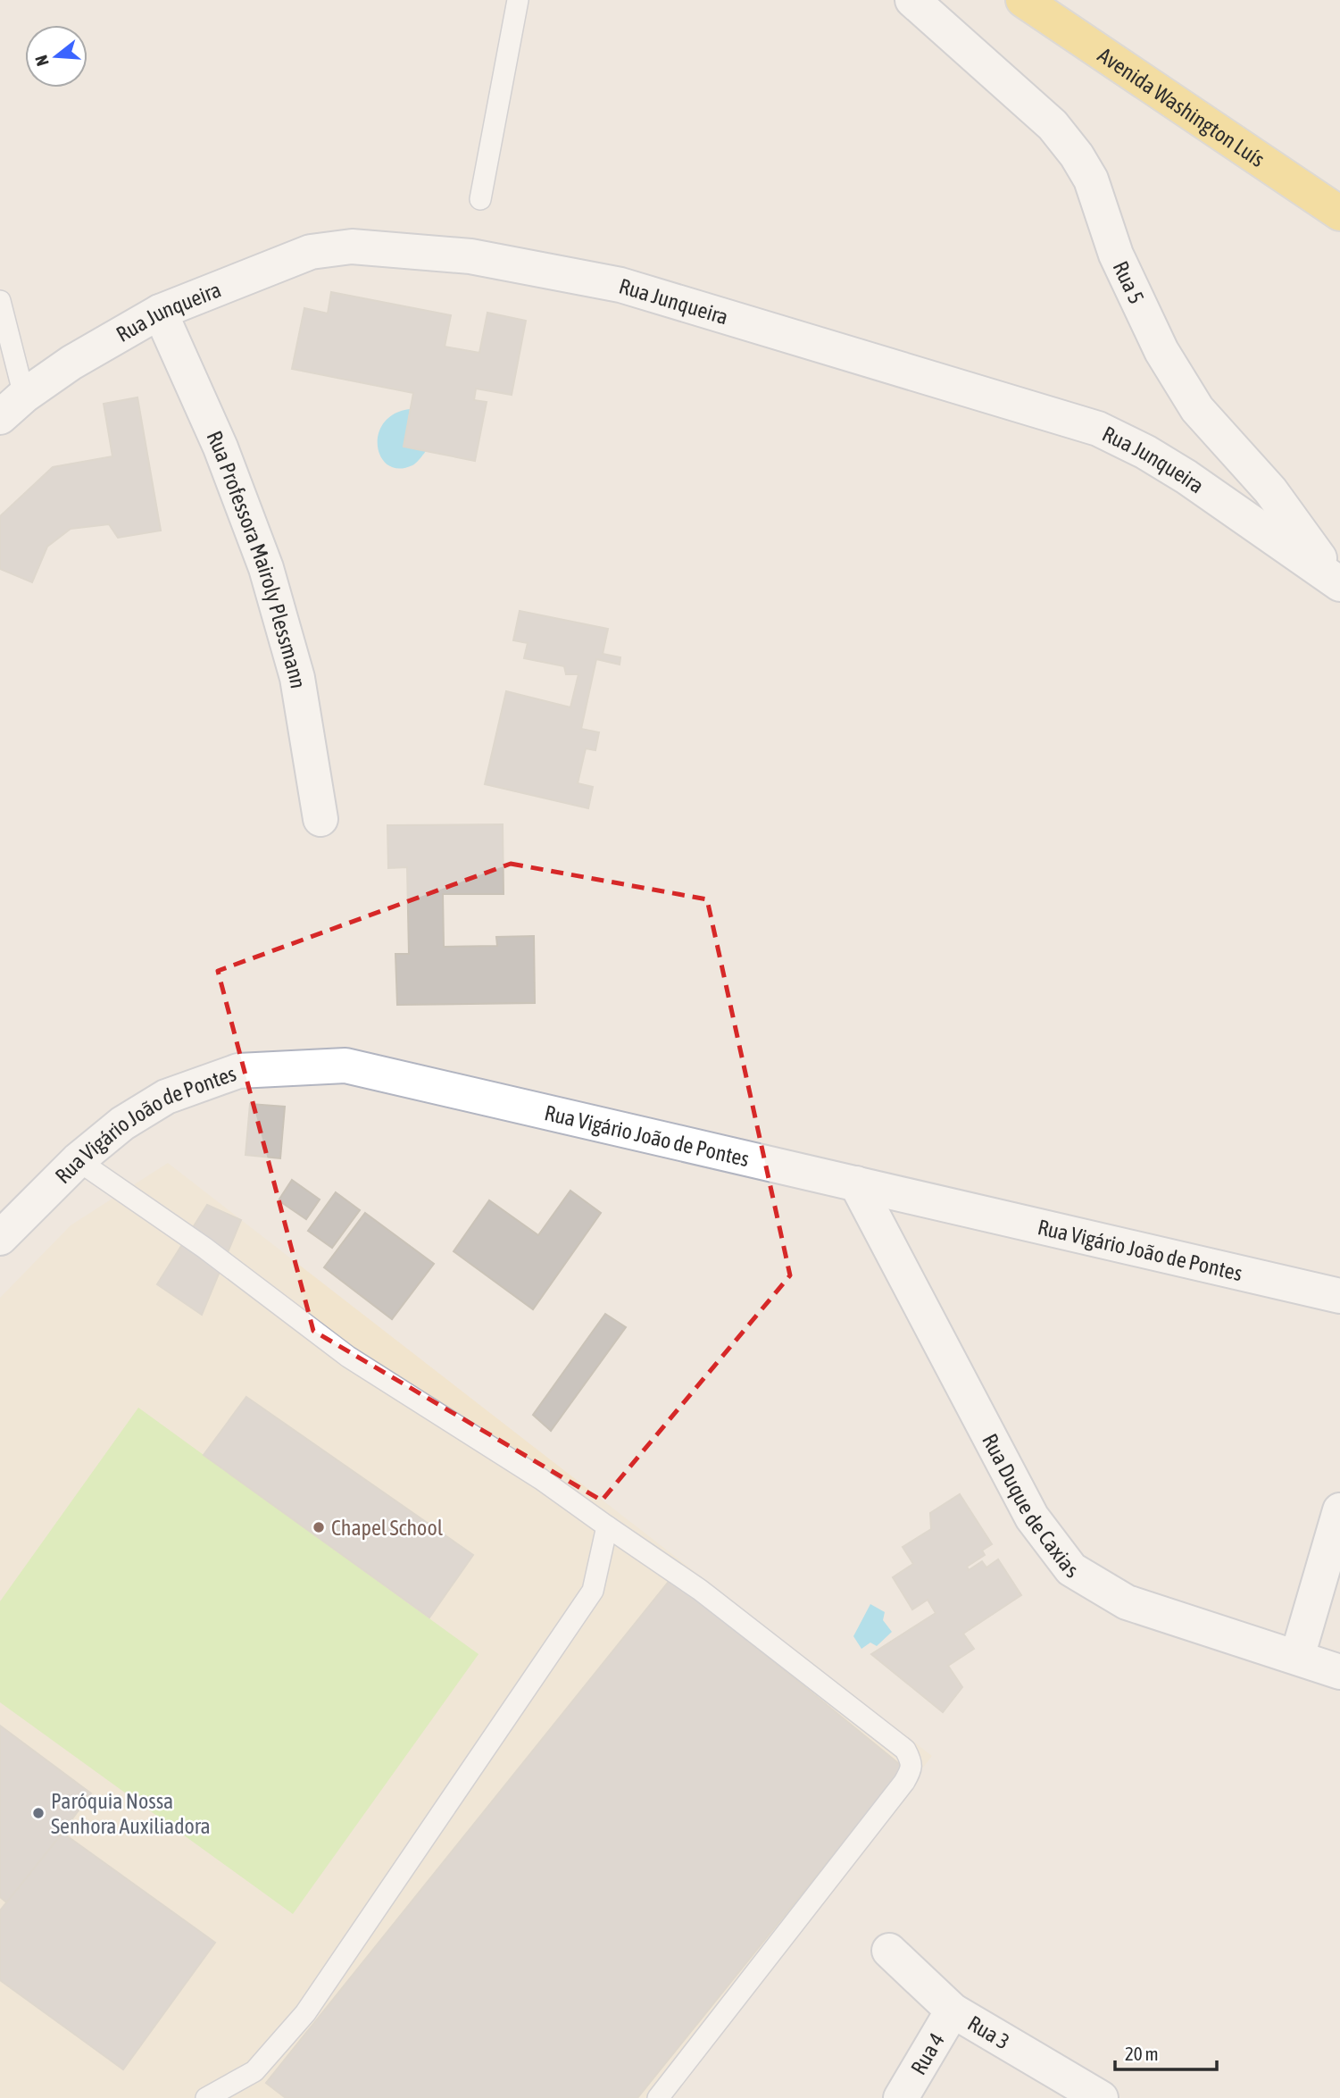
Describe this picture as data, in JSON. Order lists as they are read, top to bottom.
{
  "streets": {
    "main road": ["Avenida Washington Luís"],
    "street": [
      "Rua 5",
      "Rua Junqueira",
      "Rua Professora Mairoly Plessmann",
      "Rua Vigário João de Pontes",
      "Rua Duque de Caxias",
      "Rua 3",
      "Rua 4"
    ]
  },
  "crossings": [
    ["Rua 5", "Rua Junqueira"],
    ["Rua Junqueira", "Rua Professora Mairoly Plessmann"],
    ["Rua Vigário João de Pontes", "Rua Duque de Caxias"],
    ["Rua 3", "Rua 4"]
  ],
  "places": ["Chapel School", "Paróquia Nossa Senhora Auxiliadora"],
  "scale_bar": "20 m",
  "north": "left"
}
